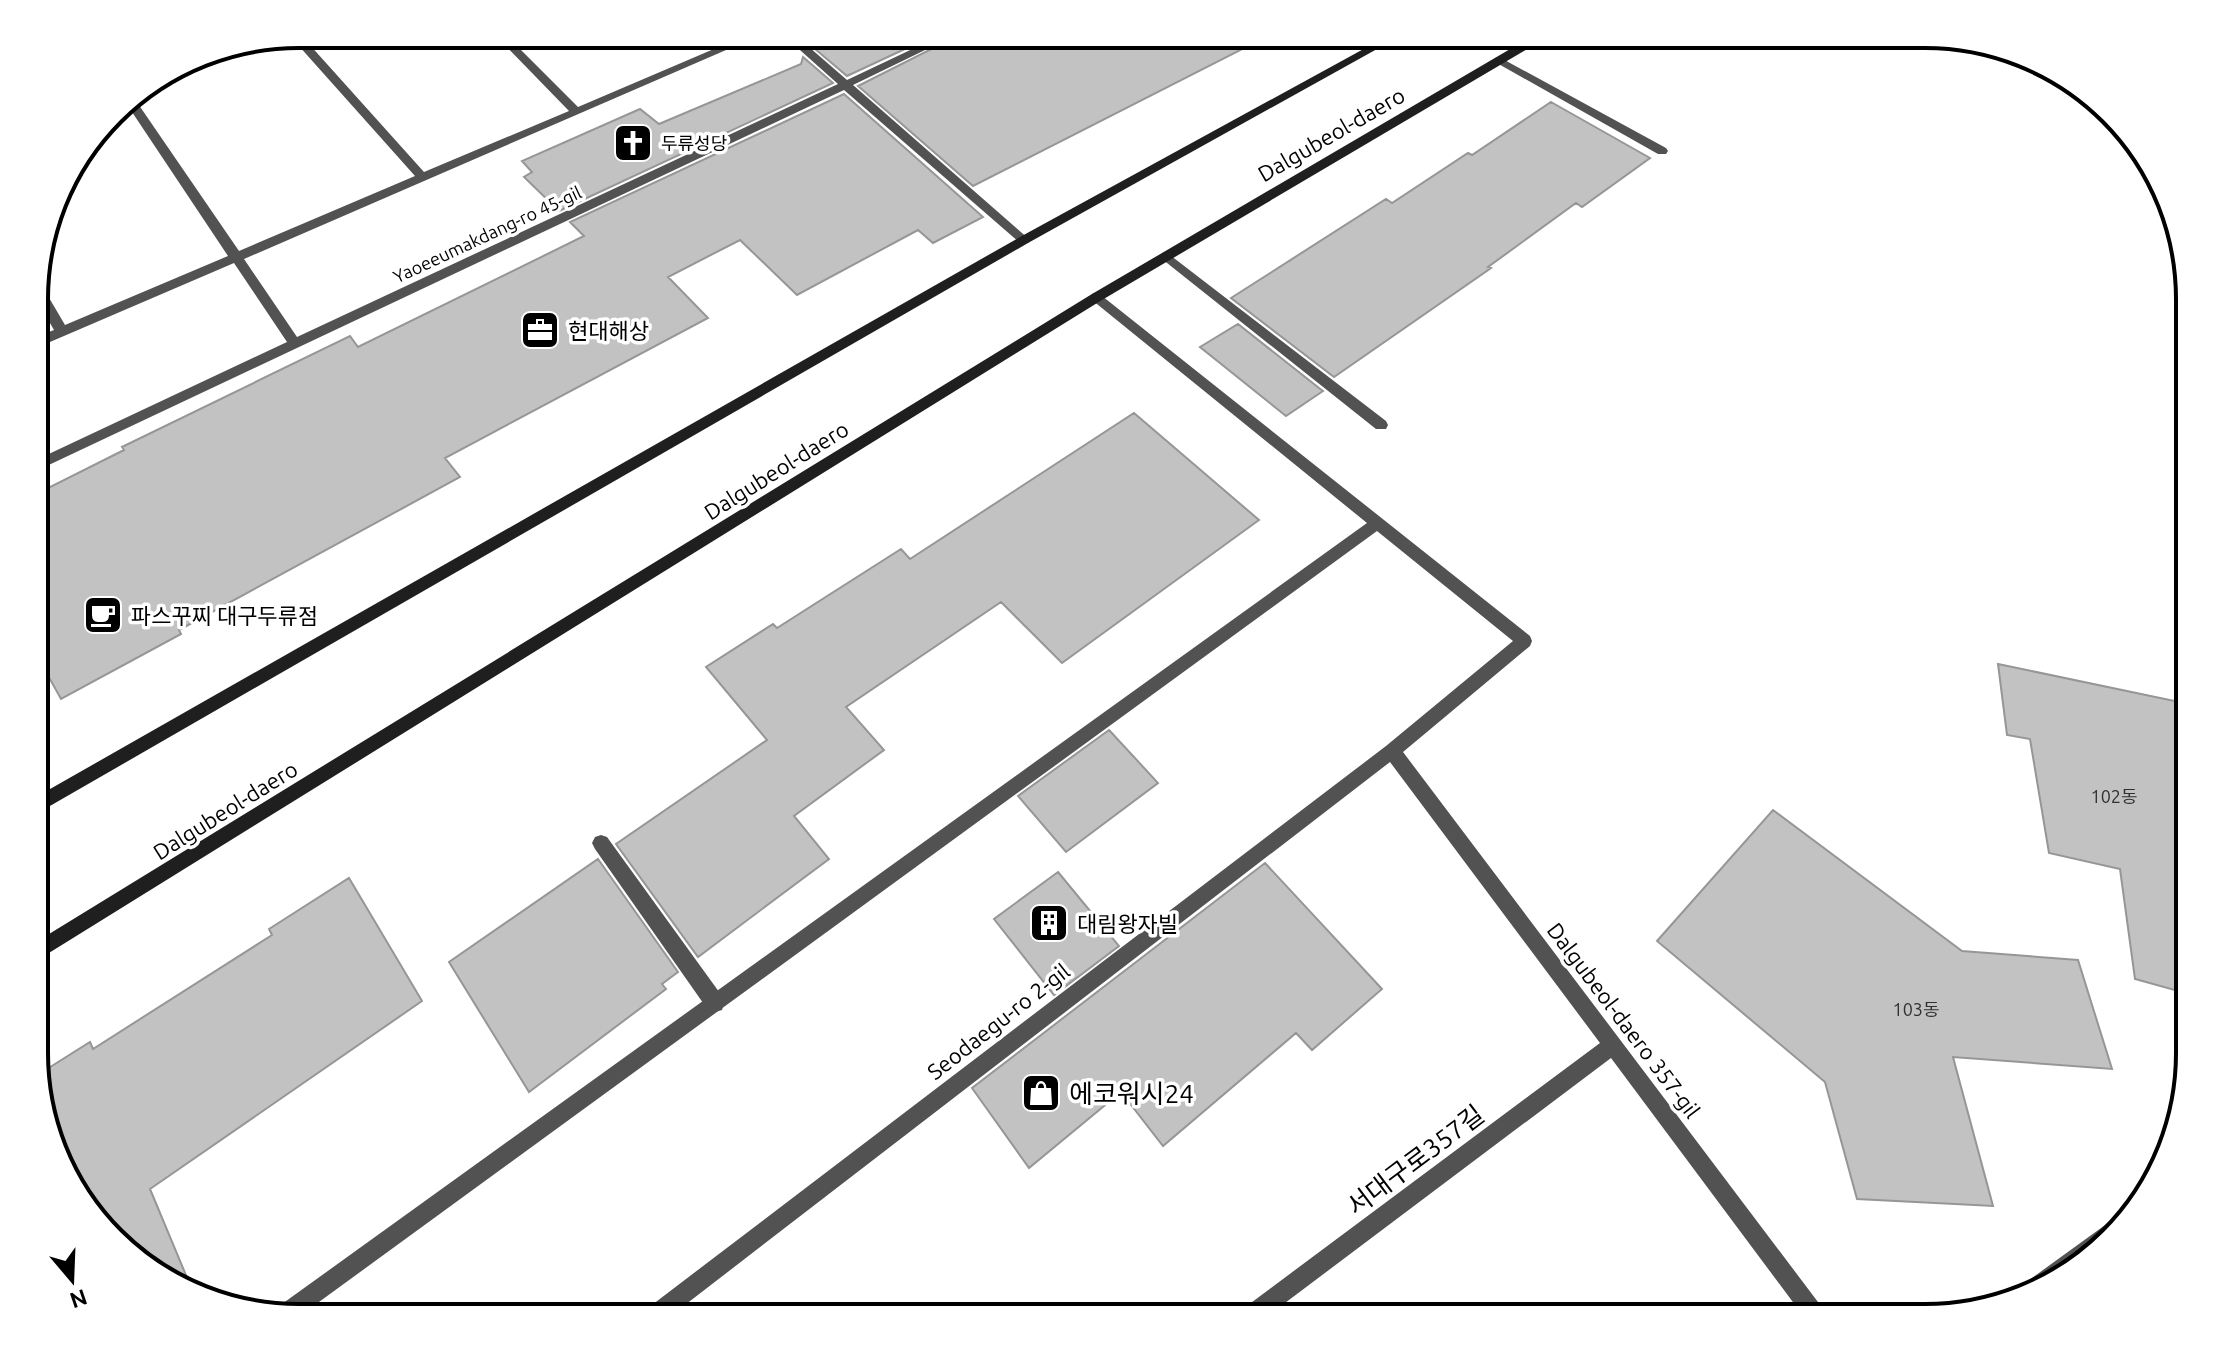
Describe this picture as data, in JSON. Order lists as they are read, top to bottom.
{
  "streets": {
    "main road": ["Dalgubeol-daero"],
    "street": [
      "Yaoeeumakdang-ro 45-gil",
      "Dalgubeol-daero 357-gil",
      "Seodaegu-ro 2-gil",
      "서대구로357길"
    ]
  },
  "crossings": [
    ["Dalgubeol-daero 357-gil", "Seodaegu-ro 2-gil"],
    ["Dalgubeol-daero 357-gil", "서대구로357길"]
  ],
  "places": {
    "church": ["두류성당"],
    "office": ["현대해상"],
    "cafe": ["파스꾸찌 대구두류점"],
    "building": ["대림왕자빌"],
    "shop": ["에코워시24"]
  },
  "house_numbers": ["102동", "103동"],
  "north": "bottom"
}
